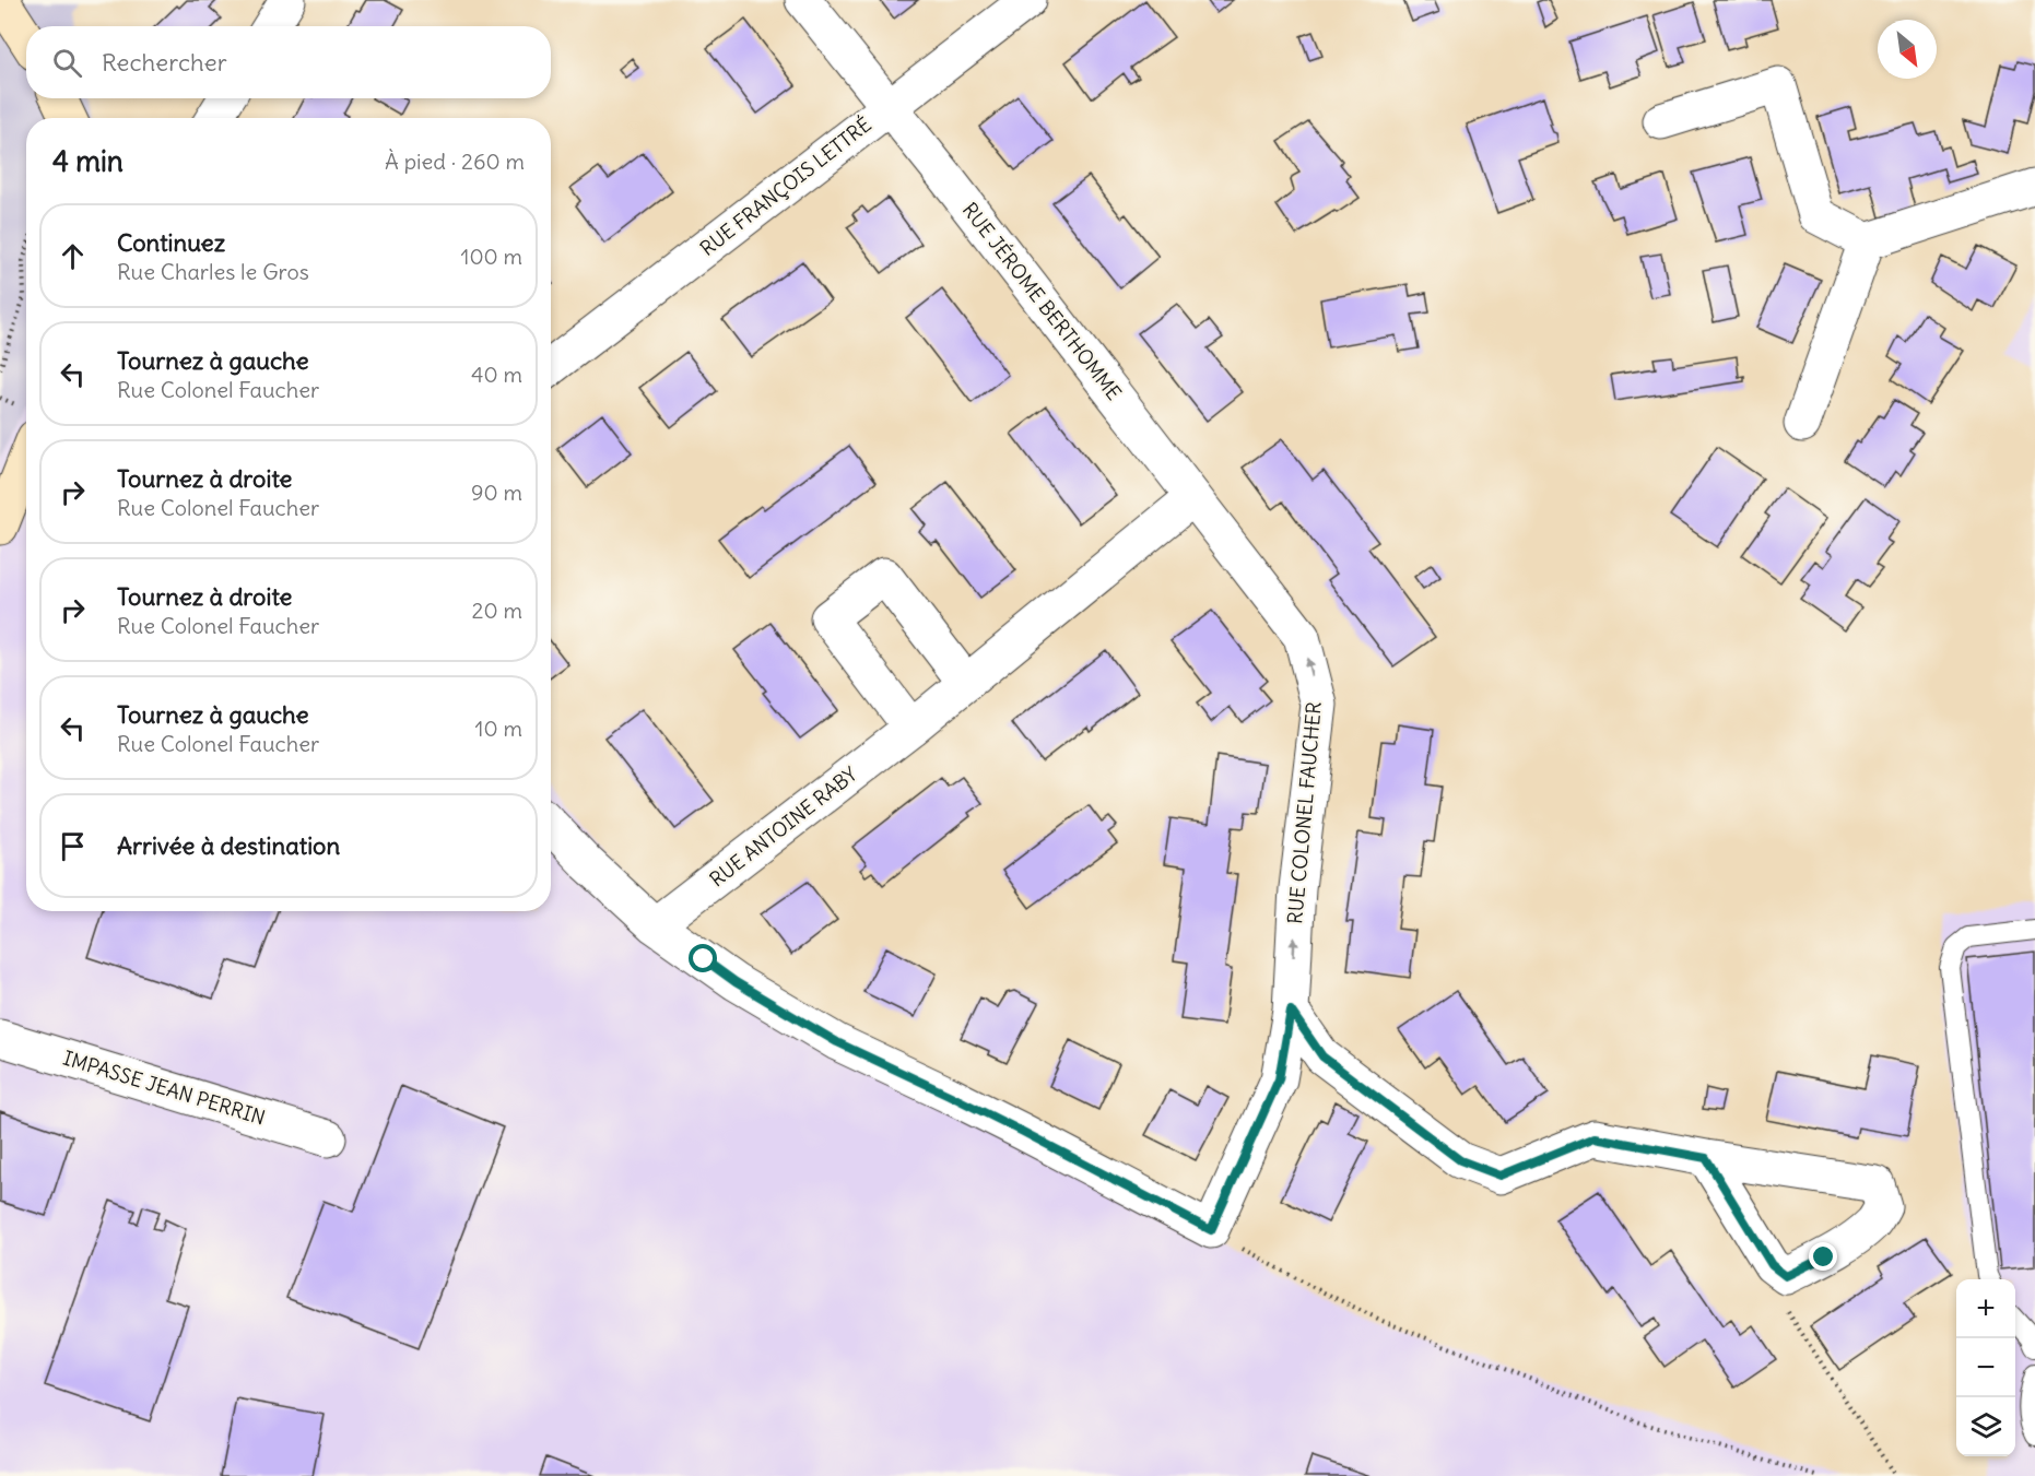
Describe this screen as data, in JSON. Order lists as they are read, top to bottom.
{
  "streets": {
    "street": [
      "RUE FRANÇOIS LETTRÉ",
      "RUE JÉROME BERTHOMME",
      "RUE COLONEL FAUCHER",
      "RUE ANTOINE RABY",
      "IMPASSE JEAN PERRIN"
    ]
  },
  "crossings": [
    ["RUE FRANÇOIS LETTRÉ", "RUE JÉROME BERTHOMME"],
    ["RUE JÉROME BERTHOMME", "RUE COLONEL FAUCHER"],
    ["RUE JÉROME BERTHOMME", "RUE ANTOINE RABY"],
    ["RUE COLONEL FAUCHER", "RUE ANTOINE RABY"]
  ],
  "one_way": ["RUE COLONEL FAUCHER"],
  "north": "bottom right",
  "page": {
    "search": "Rechercher",
    "heading": ["4 min", "À pied · 260 m"],
    "list": [
      ["Continuez", "Rue Charles le Gros", "100 m"],
      ["Tournez à gauche", "Rue Colonel Faucher", "40 m"],
      ["Tournez à droite", "Rue Colonel Faucher", "90 m"],
      ["Tournez à droite", "Rue Colonel Faucher", "20 m"],
      ["Tournez à gauche", "Rue Colonel Faucher", "10 m"],
      "Arrivée à destination"
    ],
    "map_buttons": ["+", "−"]
  }
}
